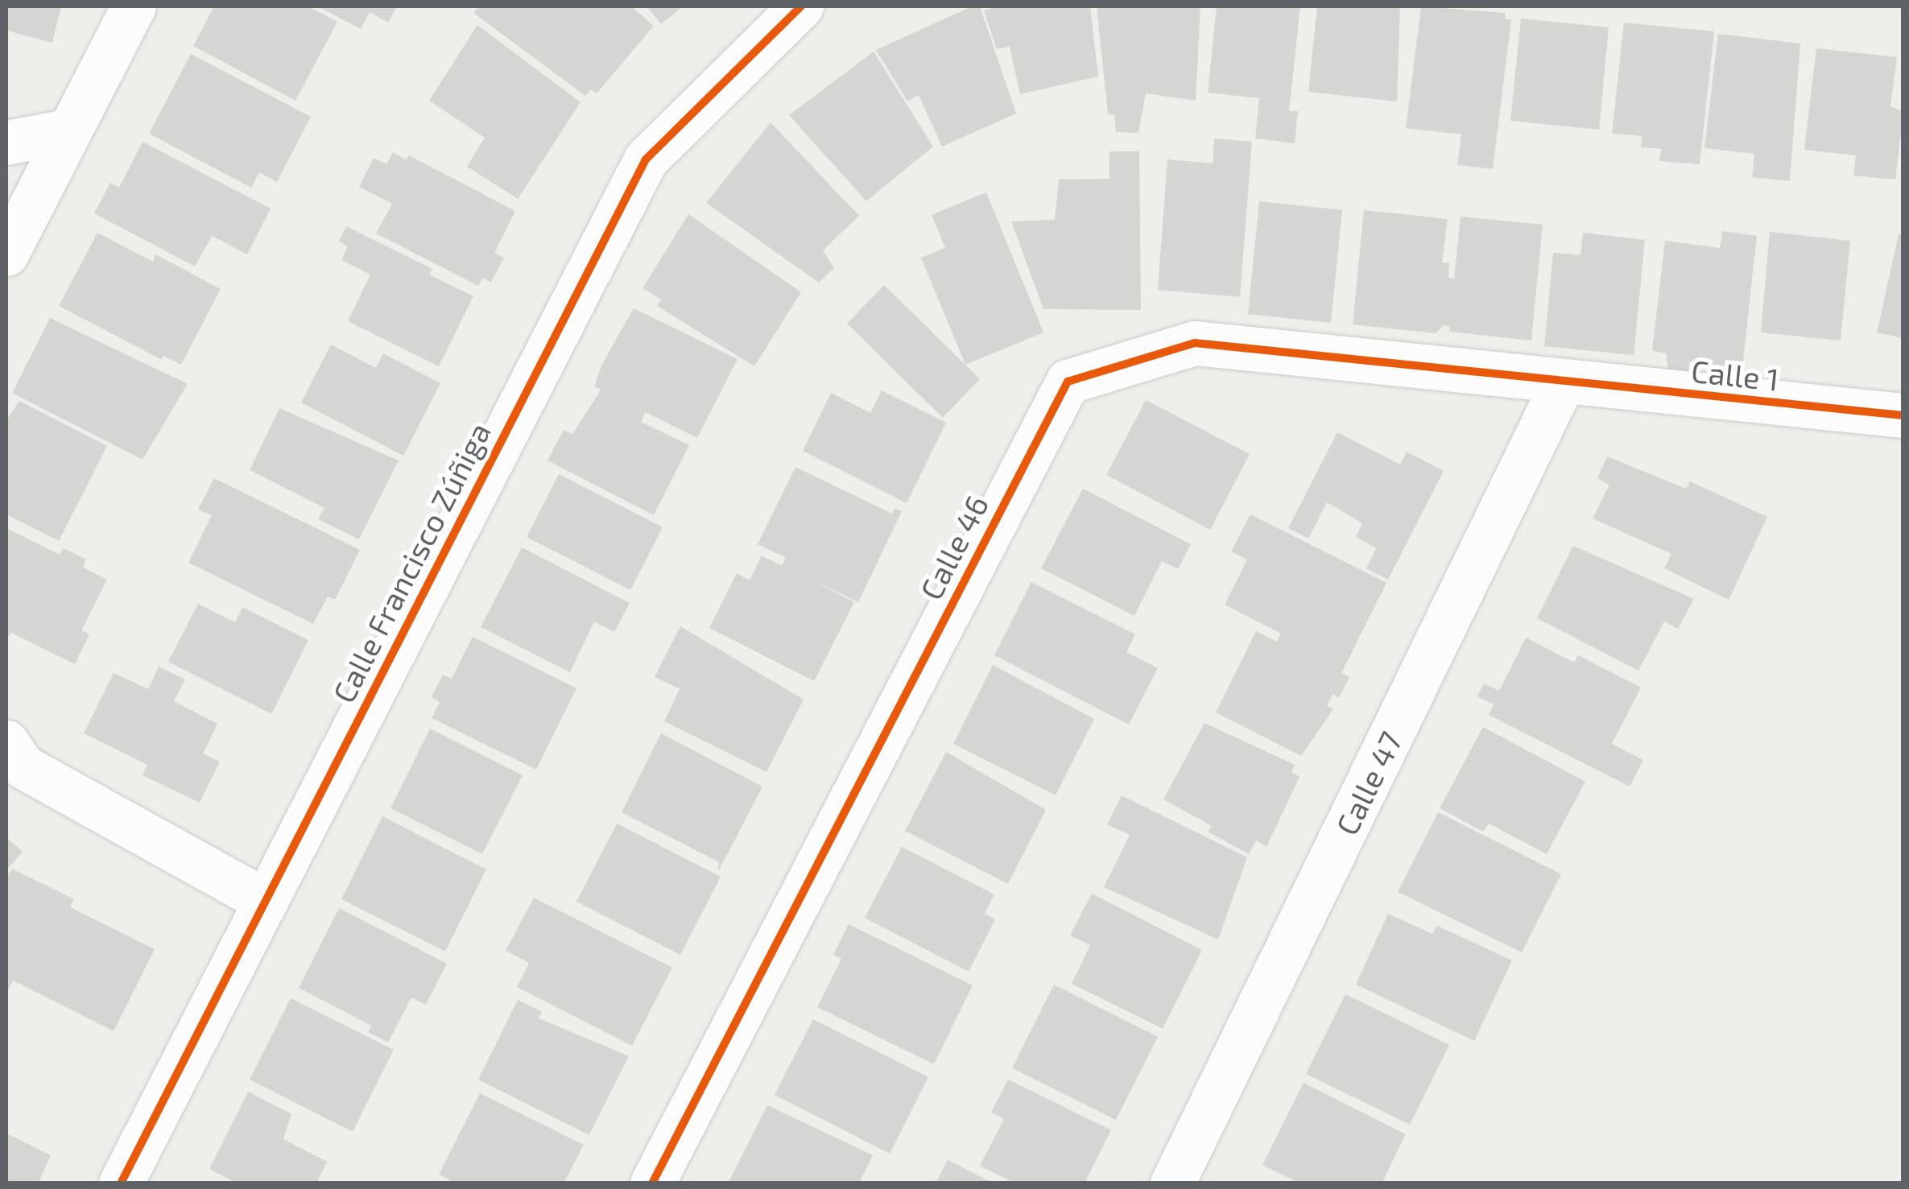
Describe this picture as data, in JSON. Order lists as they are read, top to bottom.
{
  "streets": {
    "street": [
      "Calle 1",
      "Calle 46",
      "Calle Francisco Zúñiga",
      "Calle 47"
    ]
  },
  "crossings": [
    ["Calle 1", "Calle 46"],
    ["Calle 1", "Calle 47"],
    ["Calle 46", "Calle 47"]
  ]
}
